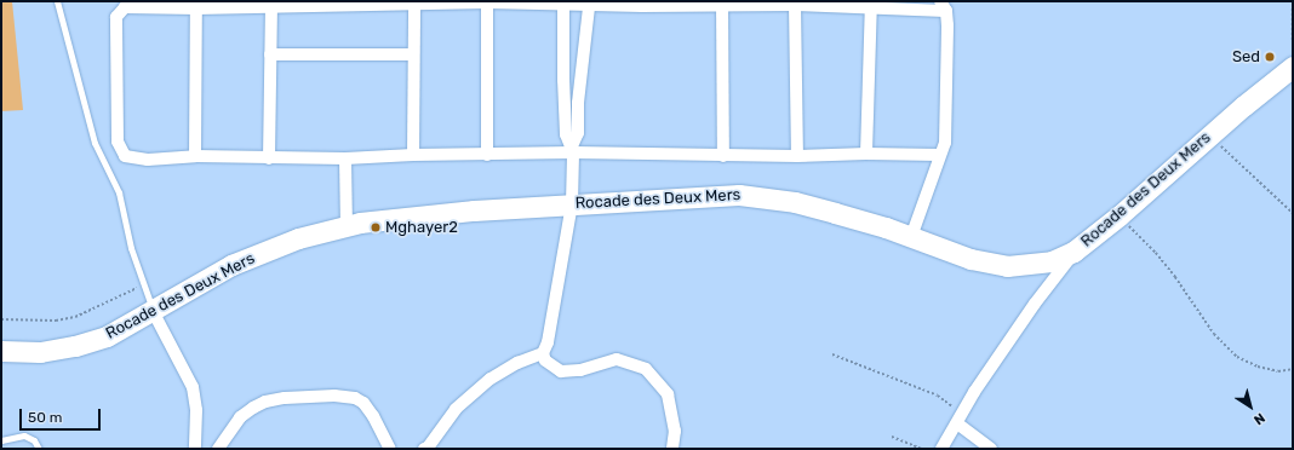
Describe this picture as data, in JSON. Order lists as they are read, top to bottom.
{
  "streets": {
    "highway": ["Rocade des Deux Mers"]
  },
  "places": ["Sed", "Mghayer2"],
  "scale_bar": "50 m",
  "north": "bottom right"
}
